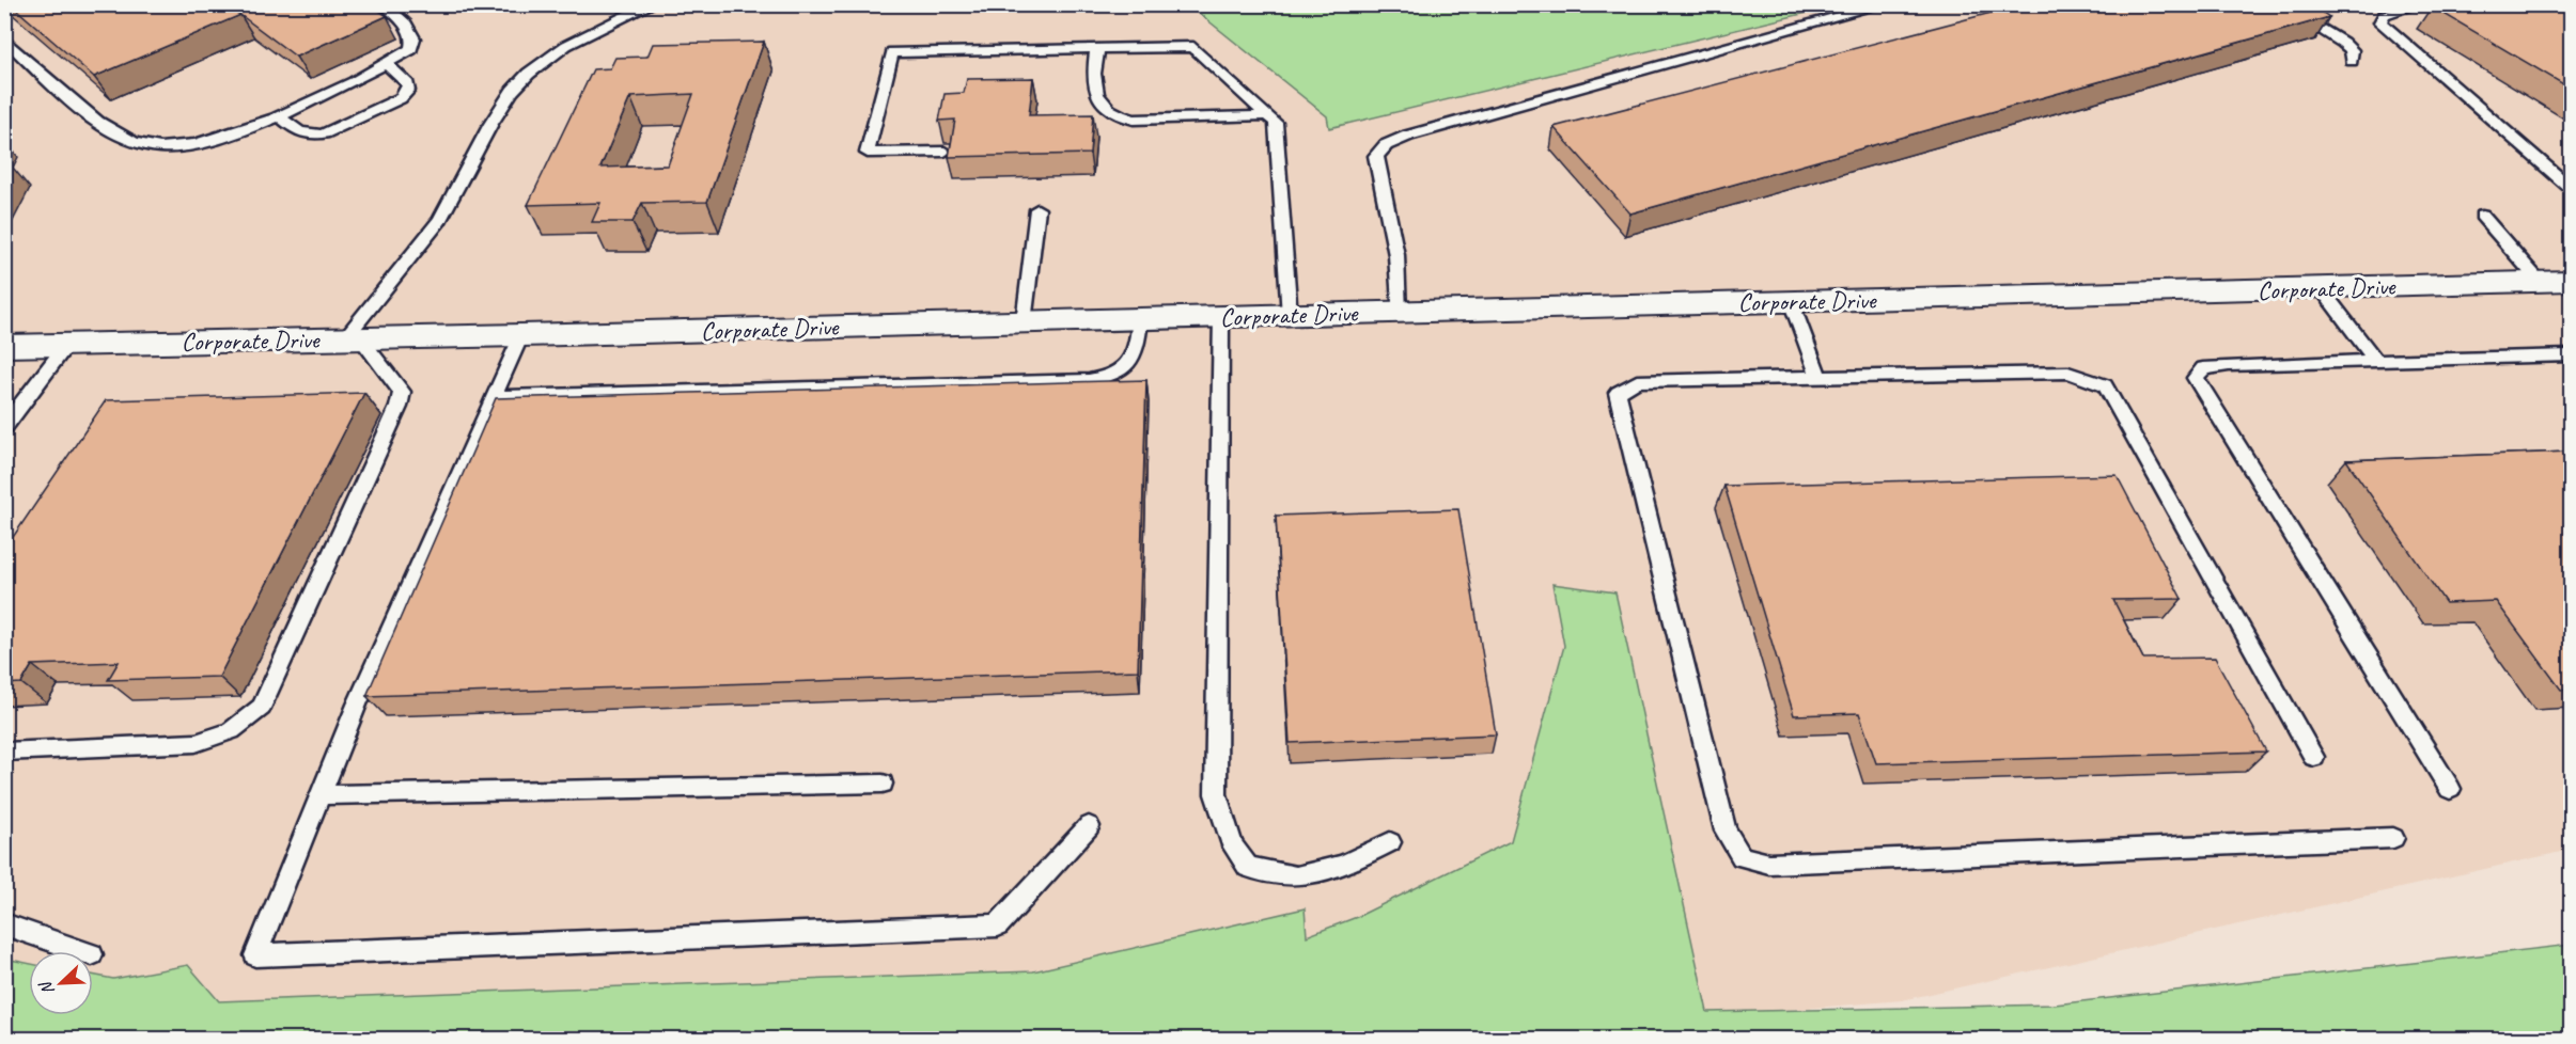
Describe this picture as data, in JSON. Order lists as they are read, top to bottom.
{
  "streets": {
    "street": ["Corporate Drive"]
  },
  "north": "bottom left"
}
